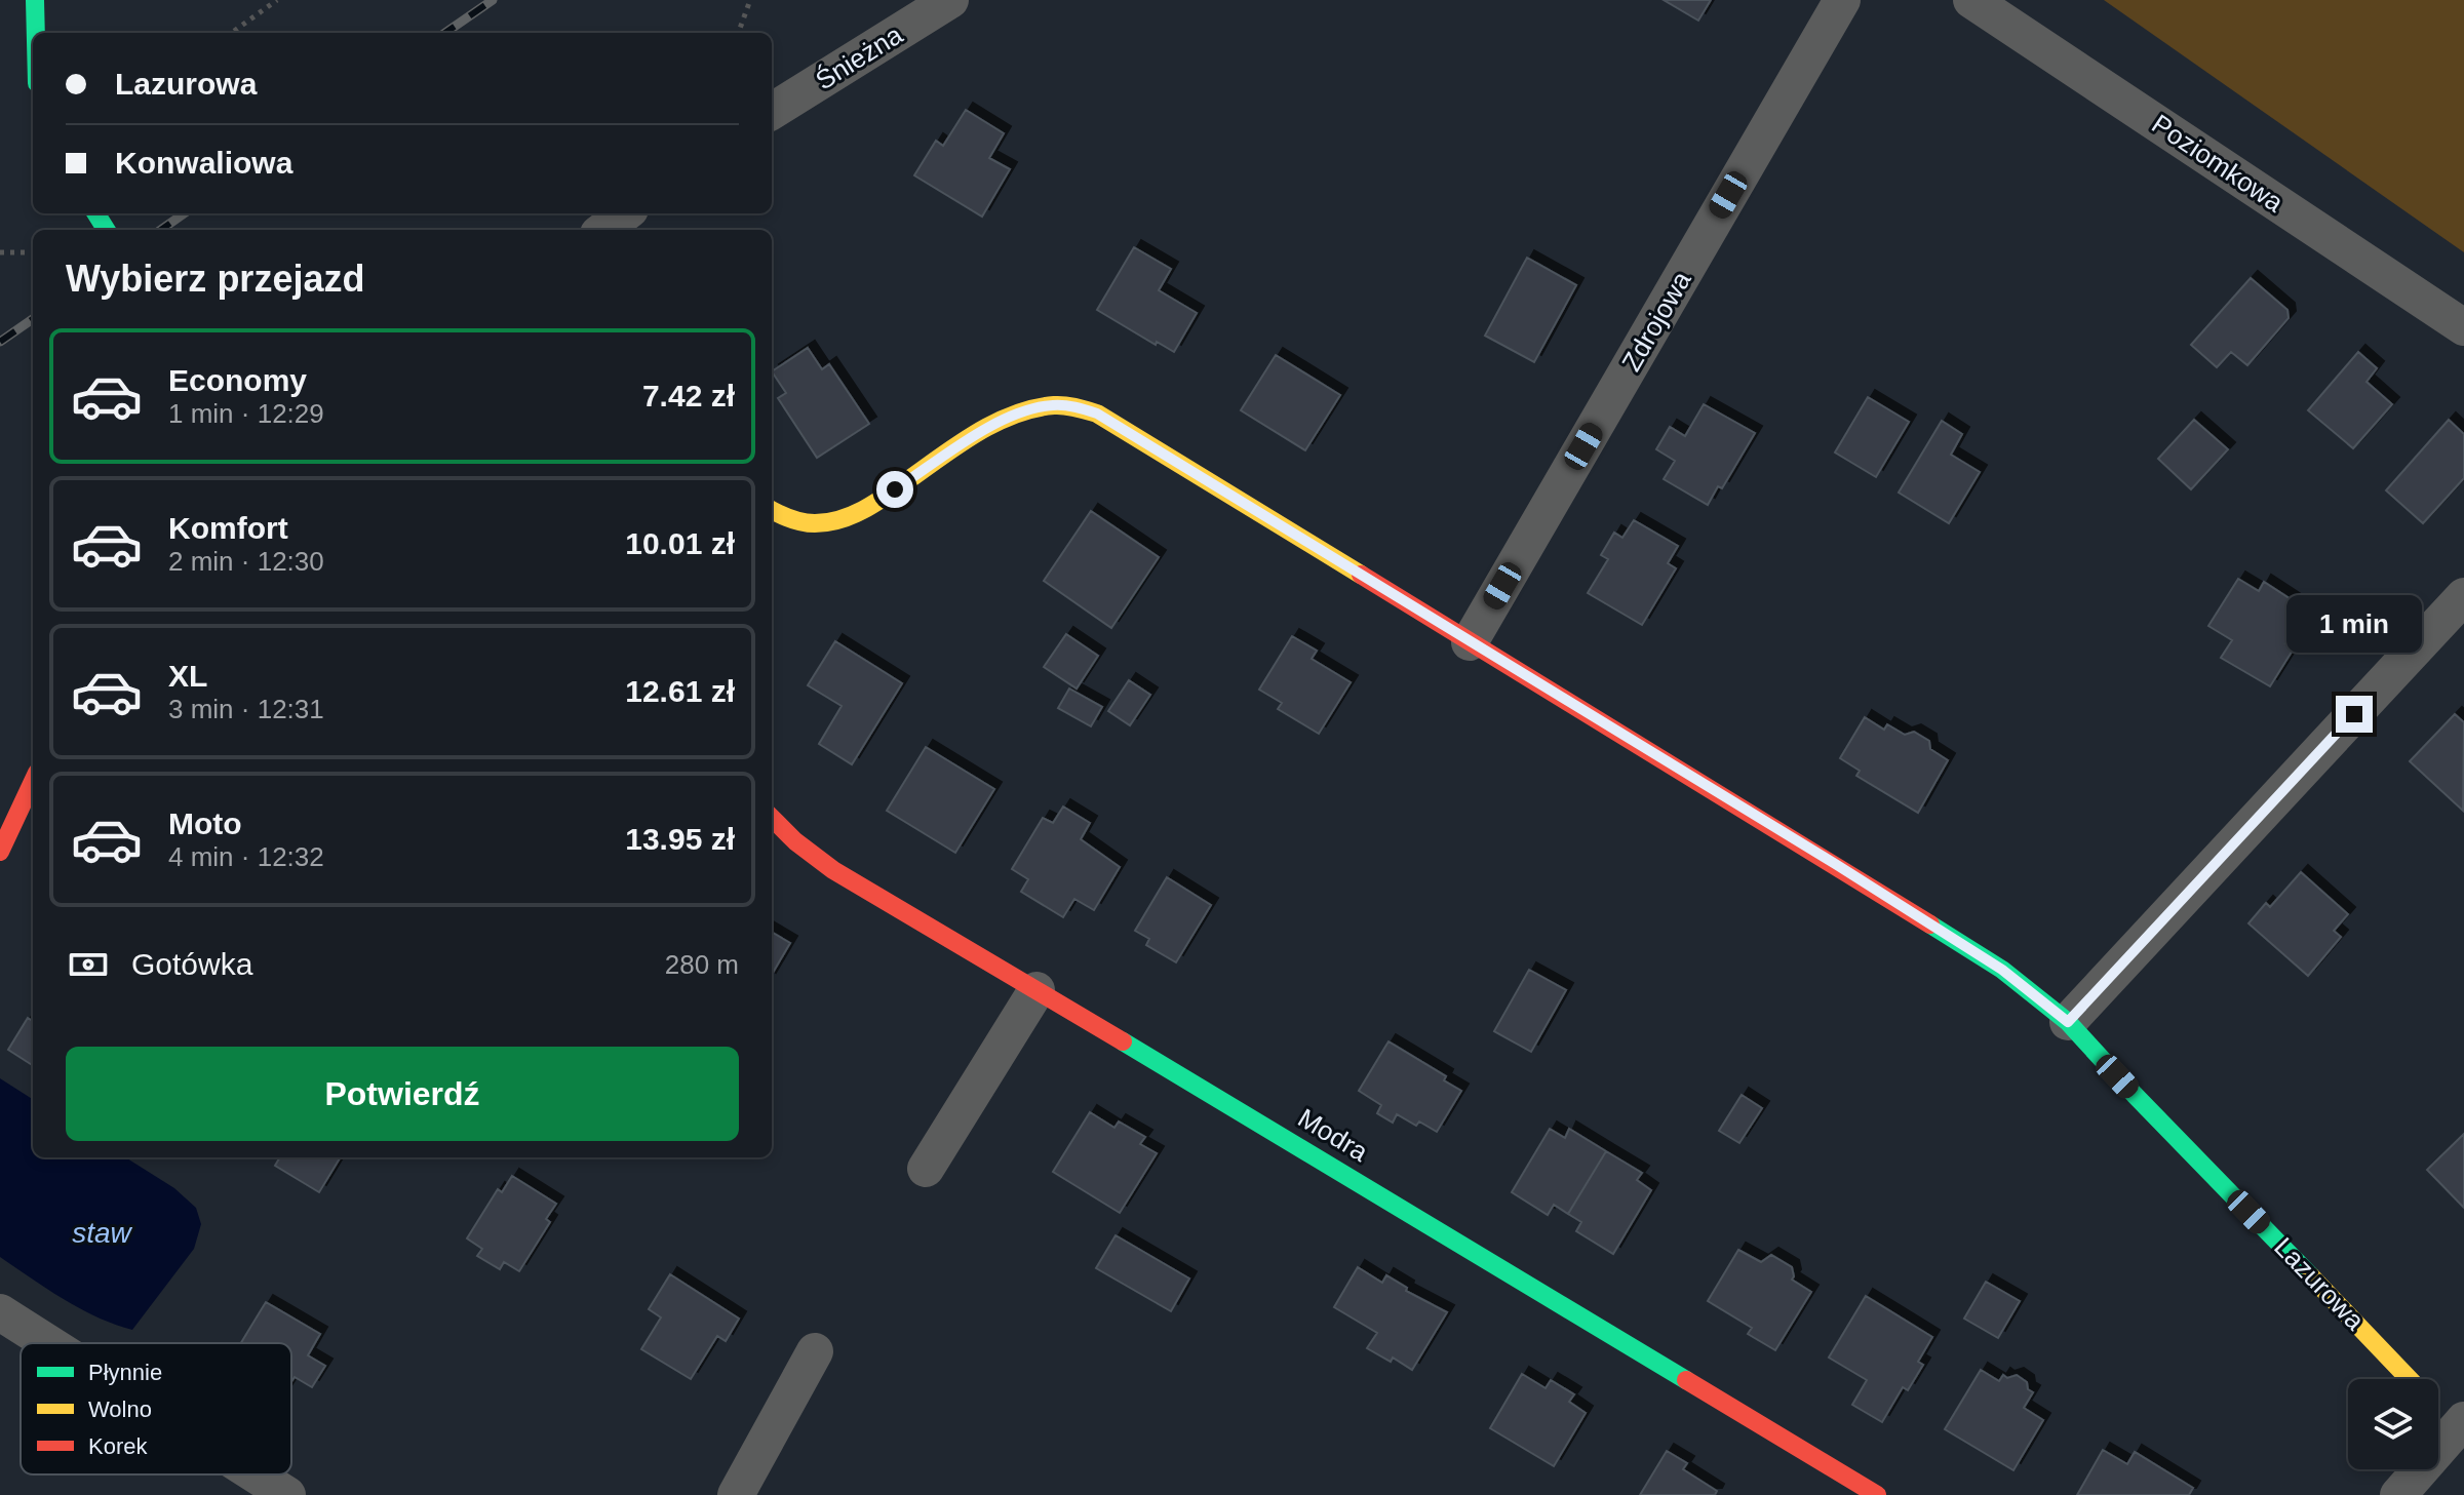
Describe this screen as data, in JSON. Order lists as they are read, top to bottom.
{
  "streets": {
    "street": [
      "Śnieżna",
      "Poziomkowa",
      "Zdrojowa",
      "Modra",
      "Lazurowa"
    ]
  },
  "crossings": [
    ["Zdrojowa", "Lazurowa"]
  ],
  "water": ["staw"],
  "legend": ["Płynnie", "Wolno", "Korek"],
  "page": {
    "banner": ["Lazurowa", "Konwaliowa"],
    "heading": "Wybierz przejazd",
    "list": [
      {
        "name": "Economy",
        "note": "1 min · 12:29",
        "value": "7.42 zł"
      },
      {
        "name": "Komfort",
        "note": "2 min · 12:30",
        "value": "10.01 zł"
      },
      {
        "name": "XL",
        "note": "3 min · 12:31",
        "value": "12.61 zł"
      },
      {
        "name": "Moto",
        "note": "4 min · 12:32",
        "value": "13.95 zł"
      }
    ],
    "bubble": "1 min",
    "pay": ["Gotówka", "280 m"],
    "buttons": "Potwierdź"
  }
}
